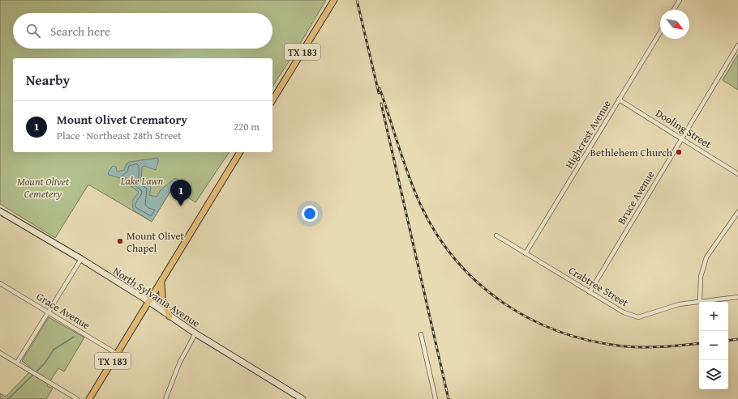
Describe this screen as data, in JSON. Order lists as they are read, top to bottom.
{
  "streets": {
    "main road": ["TX 183", "North Sylvania Avenue"],
    "street": [
      "Dooling Street",
      "Highcrest Avenue",
      "Bruce Avenue",
      "Crabtree Street",
      "Grace Avenue"
    ]
  },
  "crossings": [
    ["TX 183", "North Sylvania Avenue"],
    ["TX 183", "Grace Avenue"],
    ["Dooling Street", "Highcrest Avenue"],
    ["Dooling Street", "Bruce Avenue"],
    ["Highcrest Avenue", "Crabtree Street"],
    ["Bruce Avenue", "Crabtree Street"]
  ],
  "parks": ["Lake Lawn", "Mount Olivet Cemetery"],
  "places": ["Bethlehem Church", "Mount Olivet Chapel"],
  "north": "bottom right",
  "page": {
    "search": "Search here",
    "heading": "Nearby",
    "list": [
      {
        "mark": "1",
        "name": "Mount Olivet Crematory",
        "note": "Place · Northeast 28th Street",
        "value": "220 m"
      }
    ],
    "pins": "1",
    "map_buttons": ["+", "−"]
  }
}
